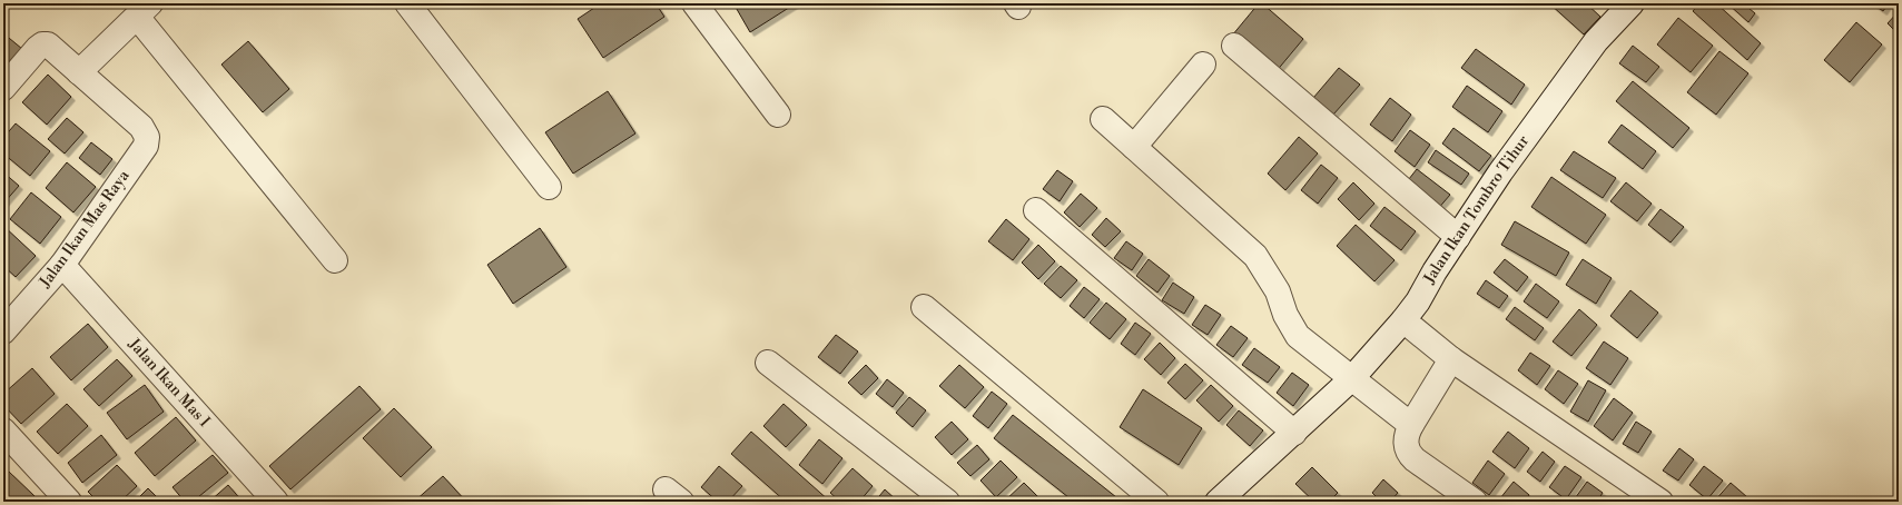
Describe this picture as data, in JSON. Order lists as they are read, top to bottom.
{
  "streets": {
    "street": ["Jalan Ikan Tombro Tihur", "Jalan Ikan Mas Raya", "Jalan Ikan Mas I"]
  },
  "crossings": [
    ["Jalan Ikan Mas Raya", "Jalan Ikan Mas I"]
  ]
}
